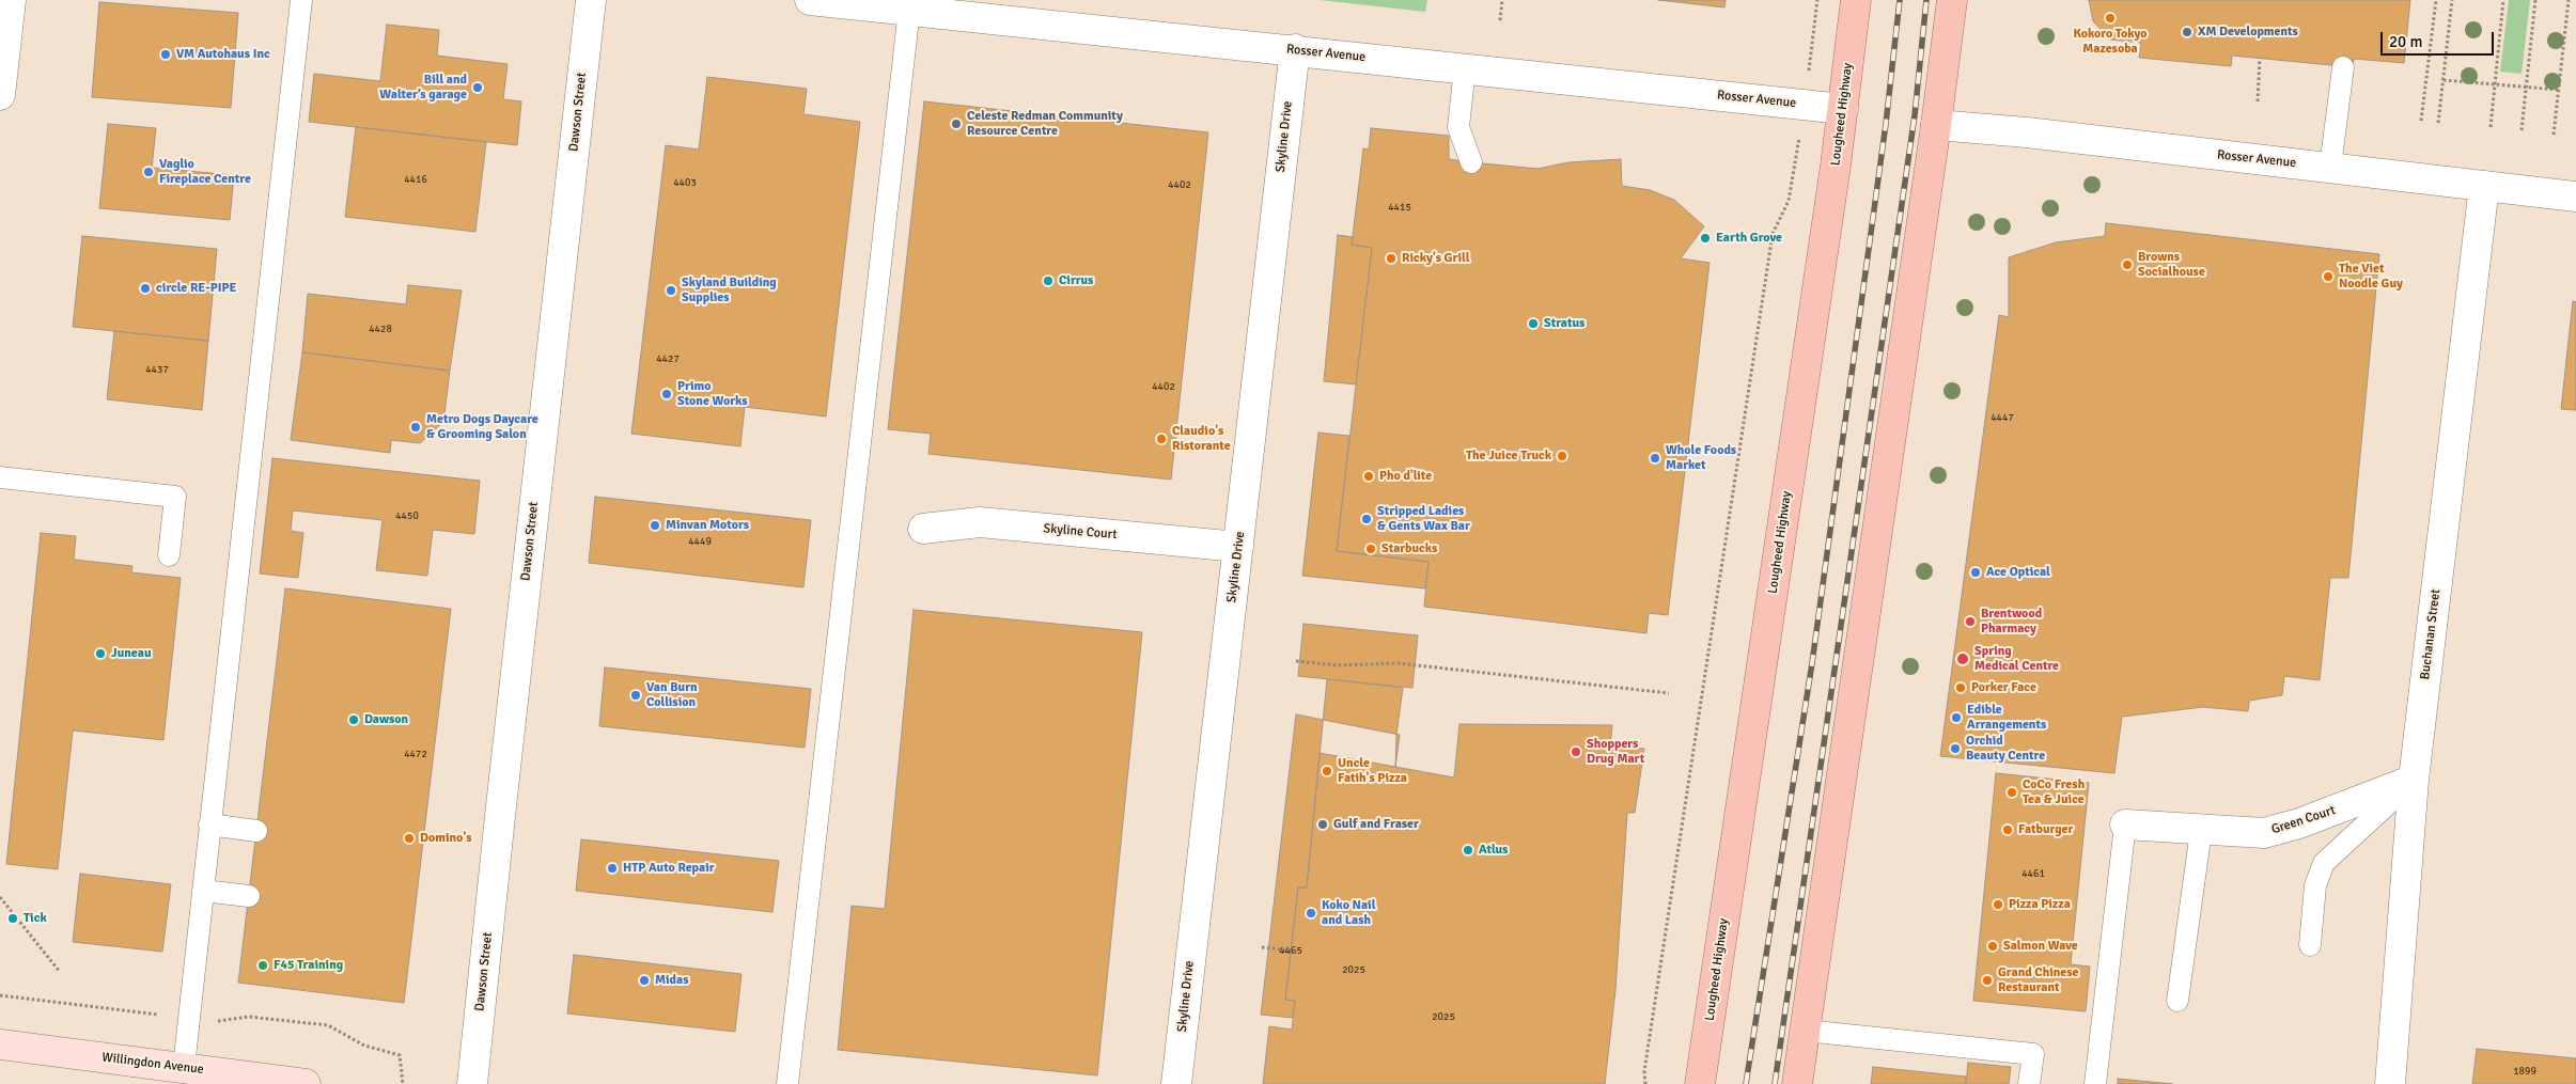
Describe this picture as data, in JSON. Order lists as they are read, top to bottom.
{
  "streets": {
    "main road": ["Lougheed Highway", "Willingdon Avenue"],
    "street": [
      "Rosser Avenue",
      "Dawson Street",
      "Skyline Drive",
      "Skyline Court",
      "Buchanan Street",
      "Green Court"
    ]
  },
  "crossings": [
    ["Rosser Avenue", "Lougheed Highway"],
    ["Rosser Avenue", "Skyline Drive"],
    ["Rosser Avenue", "Buchanan Street"],
    ["Skyline Drive", "Skyline Court"],
    ["Buchanan Street", "Green Court"]
  ],
  "places": [
    "Kokoro Tokyo Mazesoba",
    "XM Developments",
    "VM Autohaus Inc",
    "Bill and Walter’s garage",
    "Celeste Redman Community Resource Centre",
    "Vaglio Fireplace Centre",
    "Earth Grove",
    "Ricky's Grill",
    "Browns Socialhouse",
    "The Viet Noodle Guy",
    "Cirrus",
    "circle RE-PIPE",
    "Skyland Building Supplies",
    "Stratus",
    "Primo Stone Works",
    "Metro Dogs Daycare & Grooming Salon",
    "Claudio's Ristorante",
    "The Juice Truck",
    "Whole Foods Market",
    "Pho d'lite",
    "Stripped Ladies & Gents Wax Bar",
    "Minvan Motors",
    "Starbucks",
    "Ace Optical",
    "Brentwood Pharmacy",
    "Juneau",
    "Spring Medical Centre",
    "Porker Face",
    "Van Burn Collision",
    "Edible Arrangements",
    "Dawson",
    "Orchid Beauty Centre",
    "Shoppers Drug Mart",
    "Uncle Fatih's Pizza",
    "CoCo Fresh Tea & Juice",
    "Gulf and Fraser",
    "Fatburger",
    "Domino's",
    "Atlus",
    "HTP Auto Repair",
    "Pizza Pizza",
    "Koko Nail and Lash",
    "Tick",
    "Salmon Wave",
    "F45 Training",
    "Midas",
    "Grand Chinese Restaurant"
  ],
  "house_numbers": [
    "4416",
    "4403",
    "4402",
    "4415",
    "4428",
    "4427",
    "4437",
    "4402",
    "4447",
    "4450",
    "4449",
    "4472",
    "4461",
    "4465",
    "2025",
    "2025",
    "1899"
  ],
  "scale_bar": "20 m"
}
